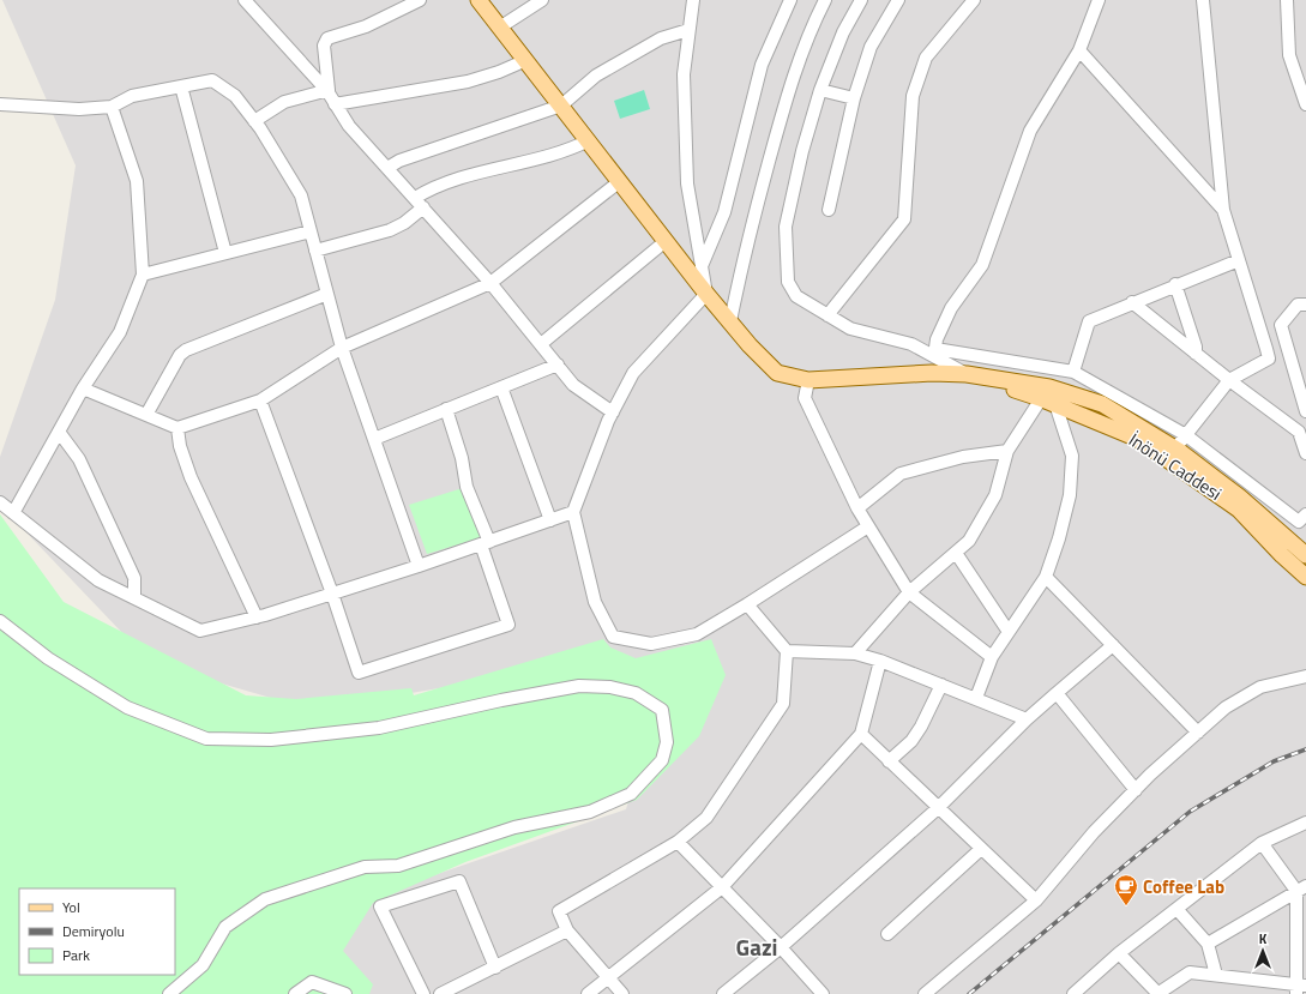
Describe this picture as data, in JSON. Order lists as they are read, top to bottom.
{
  "streets": {
    "main road": ["İnönü Caddesi"]
  },
  "districts": ["Gazi"],
  "places": {
    "cafe": ["Coffee Lab"]
  },
  "legend": ["Yol", "Demiryolu", "Park"],
  "north": "top"
}
